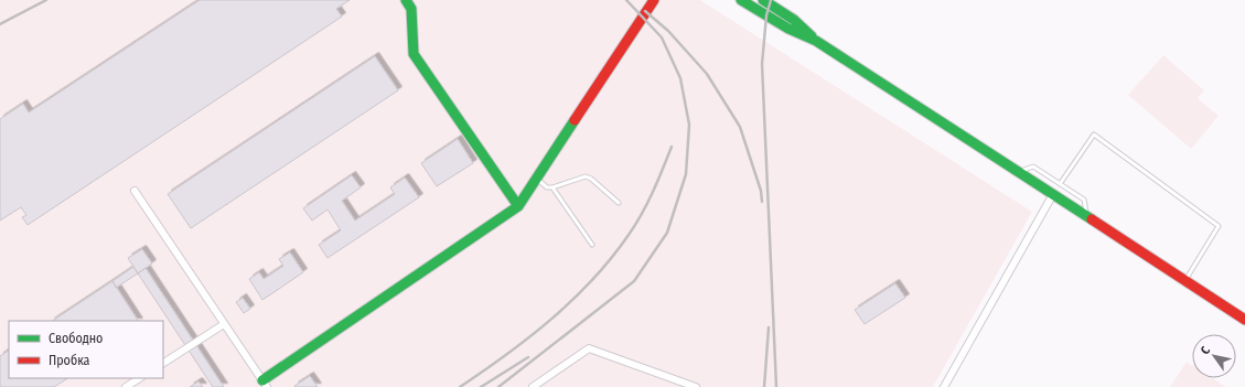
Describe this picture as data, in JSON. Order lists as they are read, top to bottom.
{
  "legend": ["Свободно", "Пробка"],
  "north": "top left"
}
